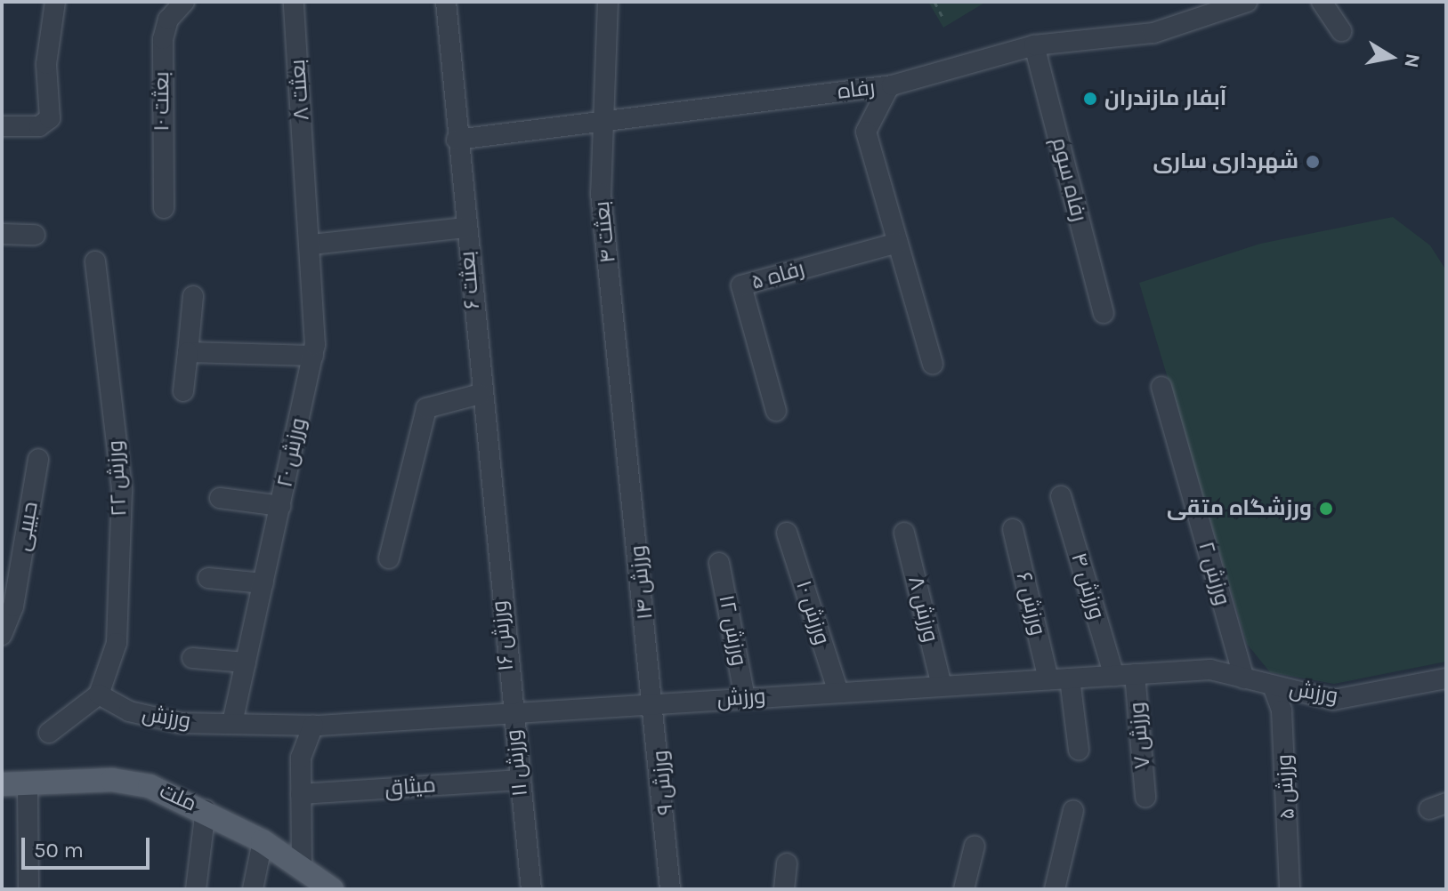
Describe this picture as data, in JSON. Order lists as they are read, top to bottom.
{
  "streets": {
    "main road": ["ملت"],
    "street": [
      "بعثت ٨",
      "رفاه",
      "بعثت ۱۰",
      "رفاه سوم",
      "بعثت ۴",
      "رفاه ۵",
      "بعثت ۶",
      "ورزش ۲۰",
      "ورزش ۲۲",
      "حبیبی",
      "ورزش ۲",
      "ورزش ۱۴",
      "ورزش ۴",
      "ورزش ۶",
      "ورزش ۸",
      "ورزش ۱۰",
      "ورزش ۱۲",
      "ورزش ۱۶",
      "ورزش",
      "ورزش ۷",
      "ورزش ۱۱",
      "ورزش ۹",
      "میثاق",
      "ورزش ۵"
    ]
  },
  "crossings": [
    ["بعثت ٨", "ورزش ۲۰"],
    ["رفاه", "رفاه سوم"],
    ["رفاه", "بعثت ۴"],
    ["رفاه", "بعثت ۶"],
    ["بعثت ۴", "ورزش ۱۴"],
    ["بعثت ۶", "ورزش ۱۶"],
    ["ورزش ۲۰", "ورزش"],
    ["ورزش ۲۲", "ورزش"],
    ["ورزش ۲", "ورزش"],
    ["ورزش ۱۴", "ورزش"],
    ["ورزش ۱۴", "ورزش ۹"],
    ["ورزش ۴", "ورزش"],
    ["ورزش ۶", "ورزش"],
    ["ورزش ۸", "ورزش"],
    ["ورزش ۱۰", "ورزش"],
    ["ورزش ۱۲", "ورزش"],
    ["ورزش ۱۶", "ورزش"],
    ["ورزش ۱۶", "ورزش ۱۱"],
    ["ورزش", "ورزش ۷"],
    ["ورزش", "ورزش ۱۱"],
    ["ورزش", "ورزش ۹"],
    ["ورزش", "ورزش ۵"],
    ["ورزش ۱۱", "میثاق"]
  ],
  "places": ["آبفار مازندران", "شهرداری ساری", "ورزشگاه متقی"],
  "scale_bar": "50 m",
  "north": "right"
}
